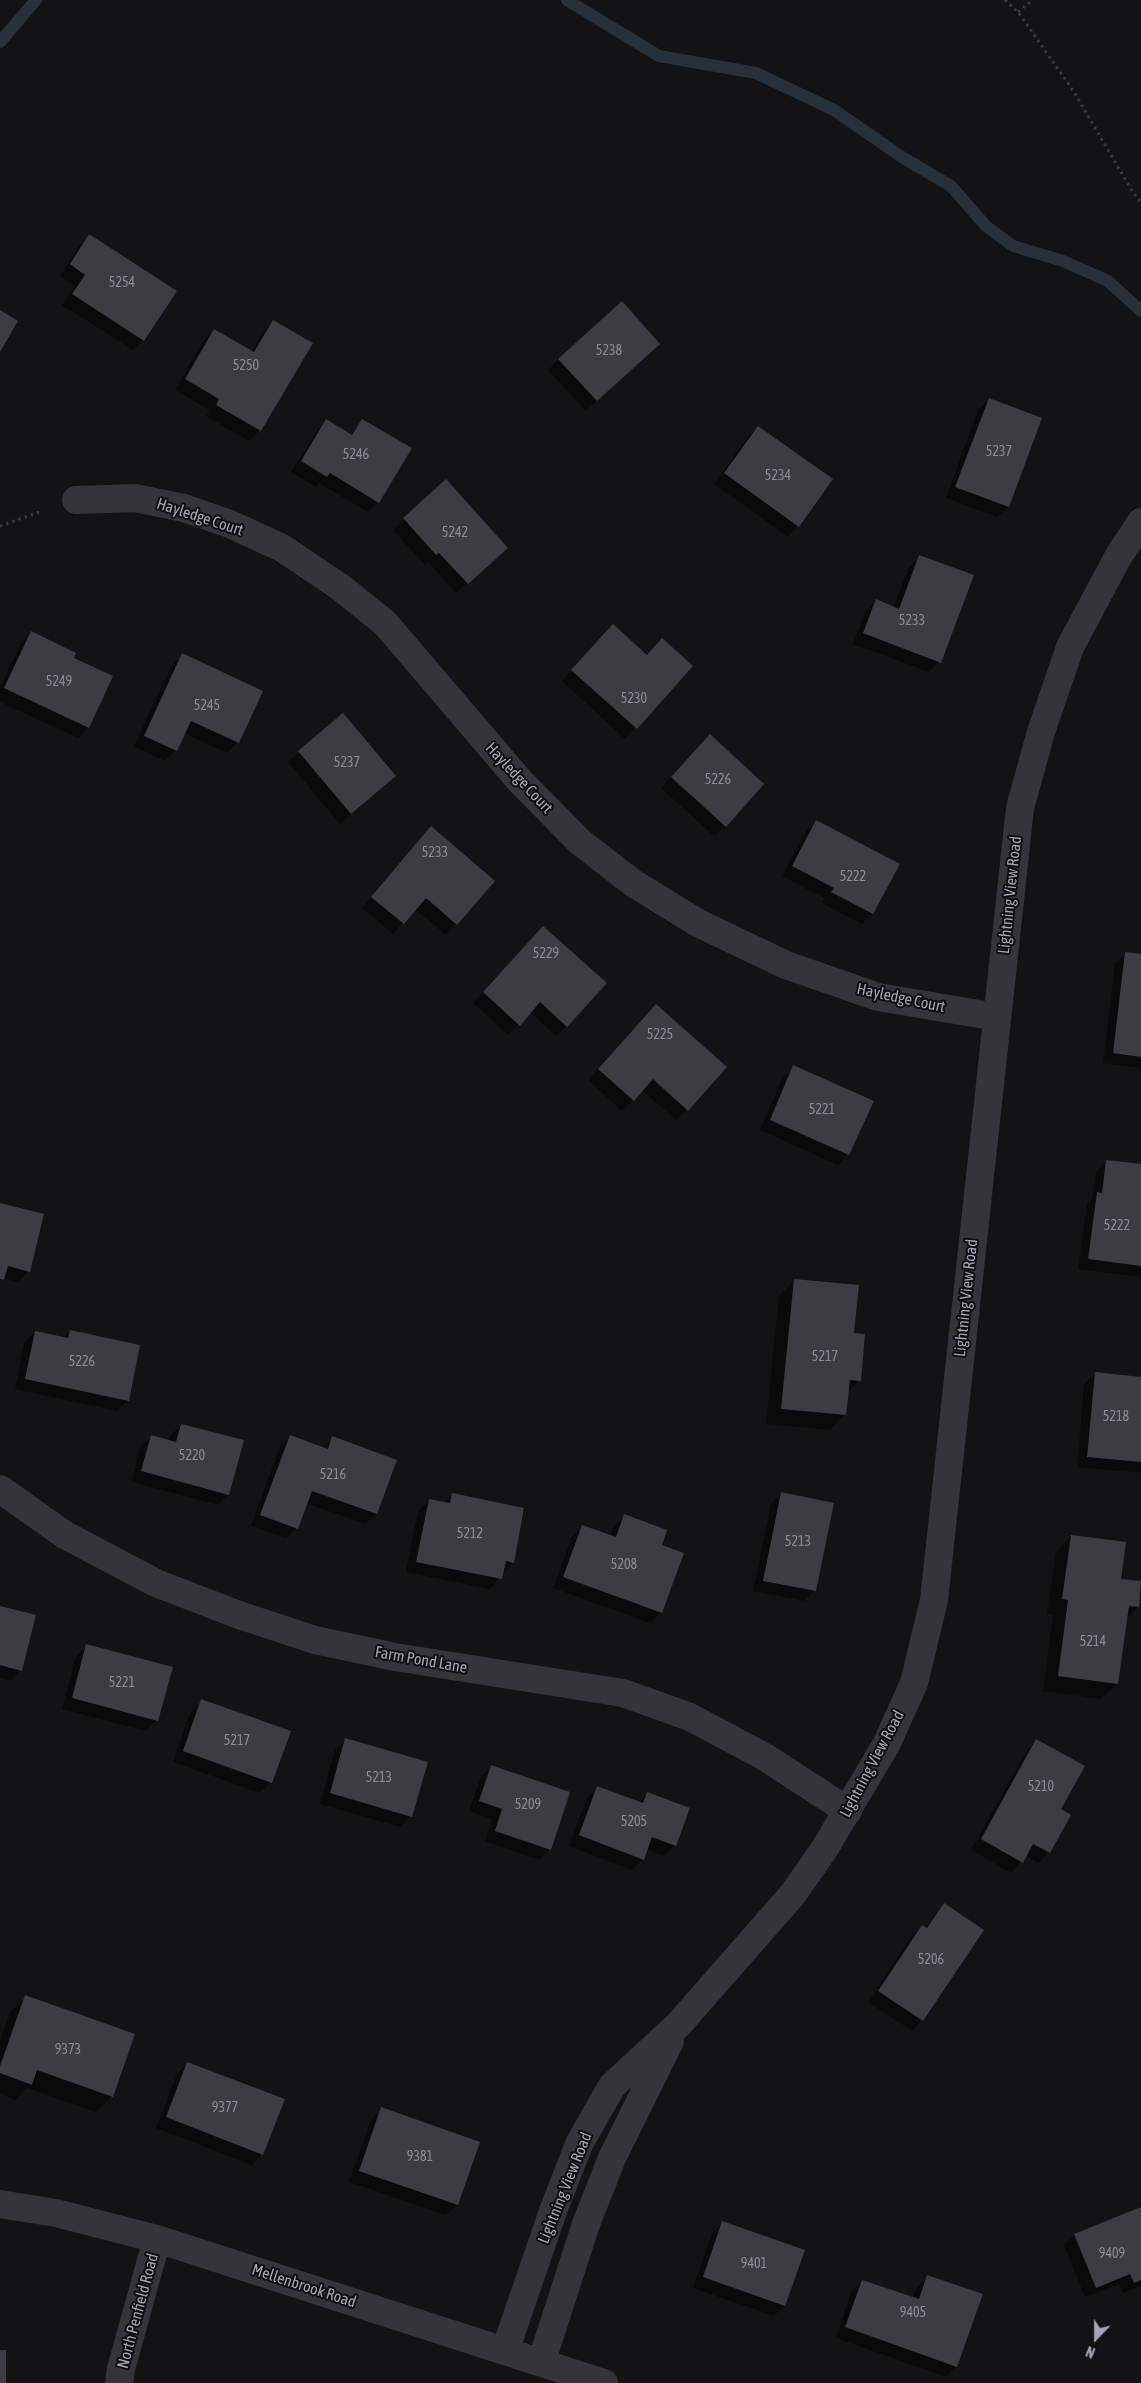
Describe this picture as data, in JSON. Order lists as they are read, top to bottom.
{
  "streets": {
    "street": [
      "Hayledge Court",
      "Lightning View Road",
      "Farm Pond Lane",
      "Mellenbrook Road",
      "North Penfield Road"
    ]
  },
  "crossings": [
    ["Hayledge Court", "Lightning View Road"],
    ["Lightning View Road", "Farm Pond Lane"],
    ["Lightning View Road", "Mellenbrook Road"],
    ["Mellenbrook Road", "North Penfield Road"]
  ],
  "house_numbers": [
    "5254",
    "5238",
    "5250",
    "5237",
    "5246",
    "5234",
    "5242",
    "5233",
    "5249",
    "5230",
    "5245",
    "5237",
    "5226",
    "5233",
    "5222",
    "5229",
    "5225",
    "5221",
    "5222",
    "5217",
    "5226",
    "5218",
    "5220",
    "5216",
    "5212",
    "5213",
    "5208",
    "5214",
    "5221",
    "5217",
    "5213",
    "5210",
    "5209",
    "5205",
    "5206",
    "9373",
    "9377",
    "9381",
    "9409",
    "9401",
    "9405"
  ],
  "north": "bottom"
}
